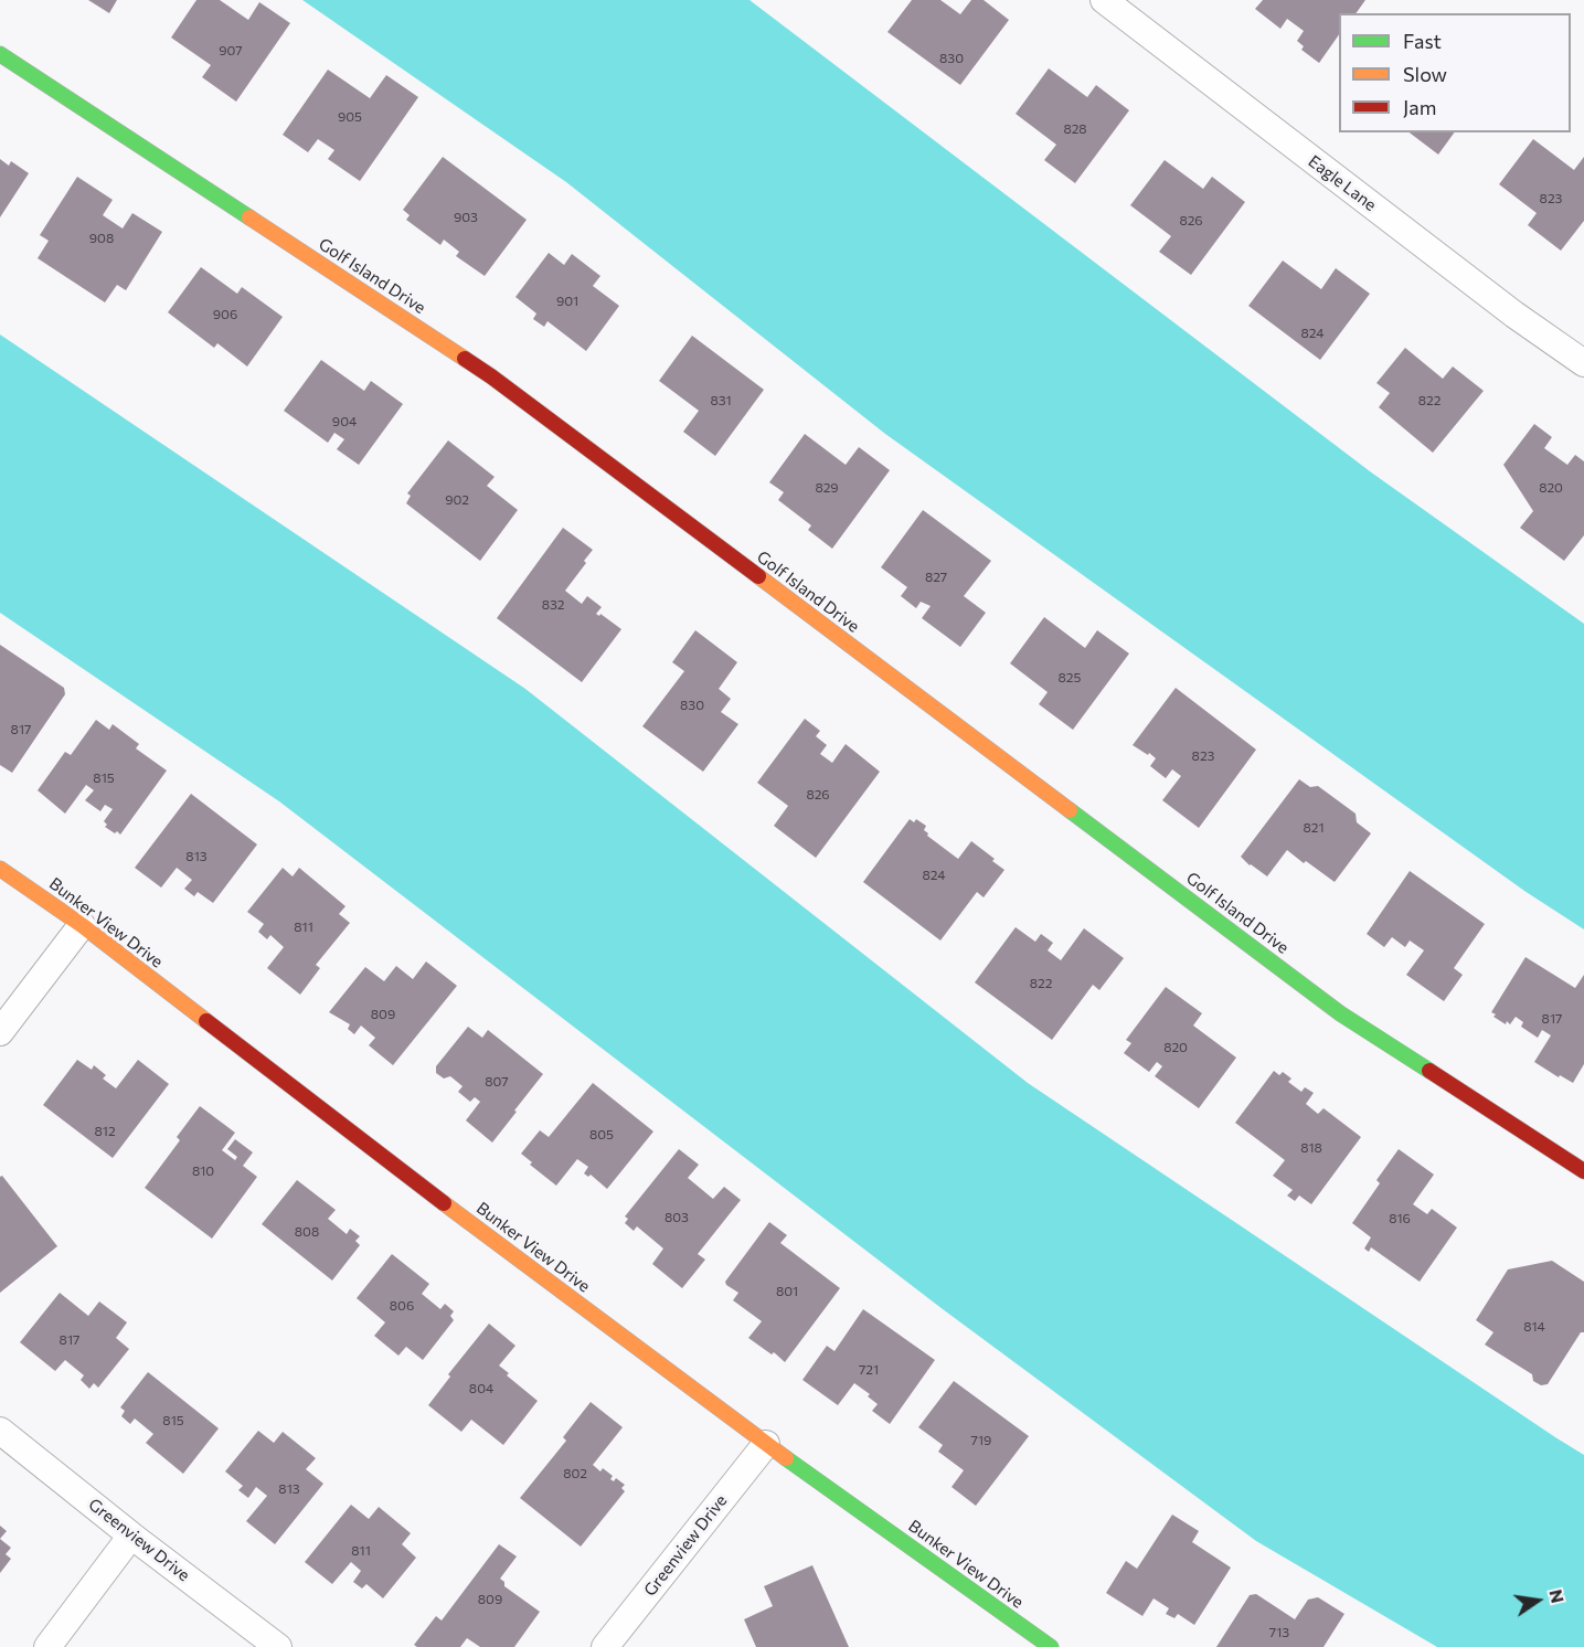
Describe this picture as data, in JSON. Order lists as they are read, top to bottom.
{
  "streets": {
    "street": [
      "Eagle Lane",
      "Golf Island Drive",
      "Bunker View Drive",
      "Greenview Drive"
    ]
  },
  "crossings": [
    ["Bunker View Drive", "Greenview Drive"]
  ],
  "house_numbers": [
    "907",
    "830",
    "905",
    "828",
    "823",
    "903",
    "826",
    "908",
    "901",
    "906",
    "824",
    "831",
    "822",
    "904",
    "829",
    "820",
    "902",
    "827",
    "832",
    "825",
    "830",
    "817",
    "823",
    "815",
    "826",
    "821",
    "813",
    "824",
    "811",
    "822",
    "809",
    "817",
    "820",
    "807",
    "812",
    "805",
    "818",
    "810",
    "803",
    "816",
    "808",
    "801",
    "806",
    "814",
    "817",
    "721",
    "804",
    "815",
    "719",
    "802",
    "813",
    "811",
    "809",
    "713"
  ],
  "legend": ["Fast", "Slow", "Jam"],
  "north": "right"
}
